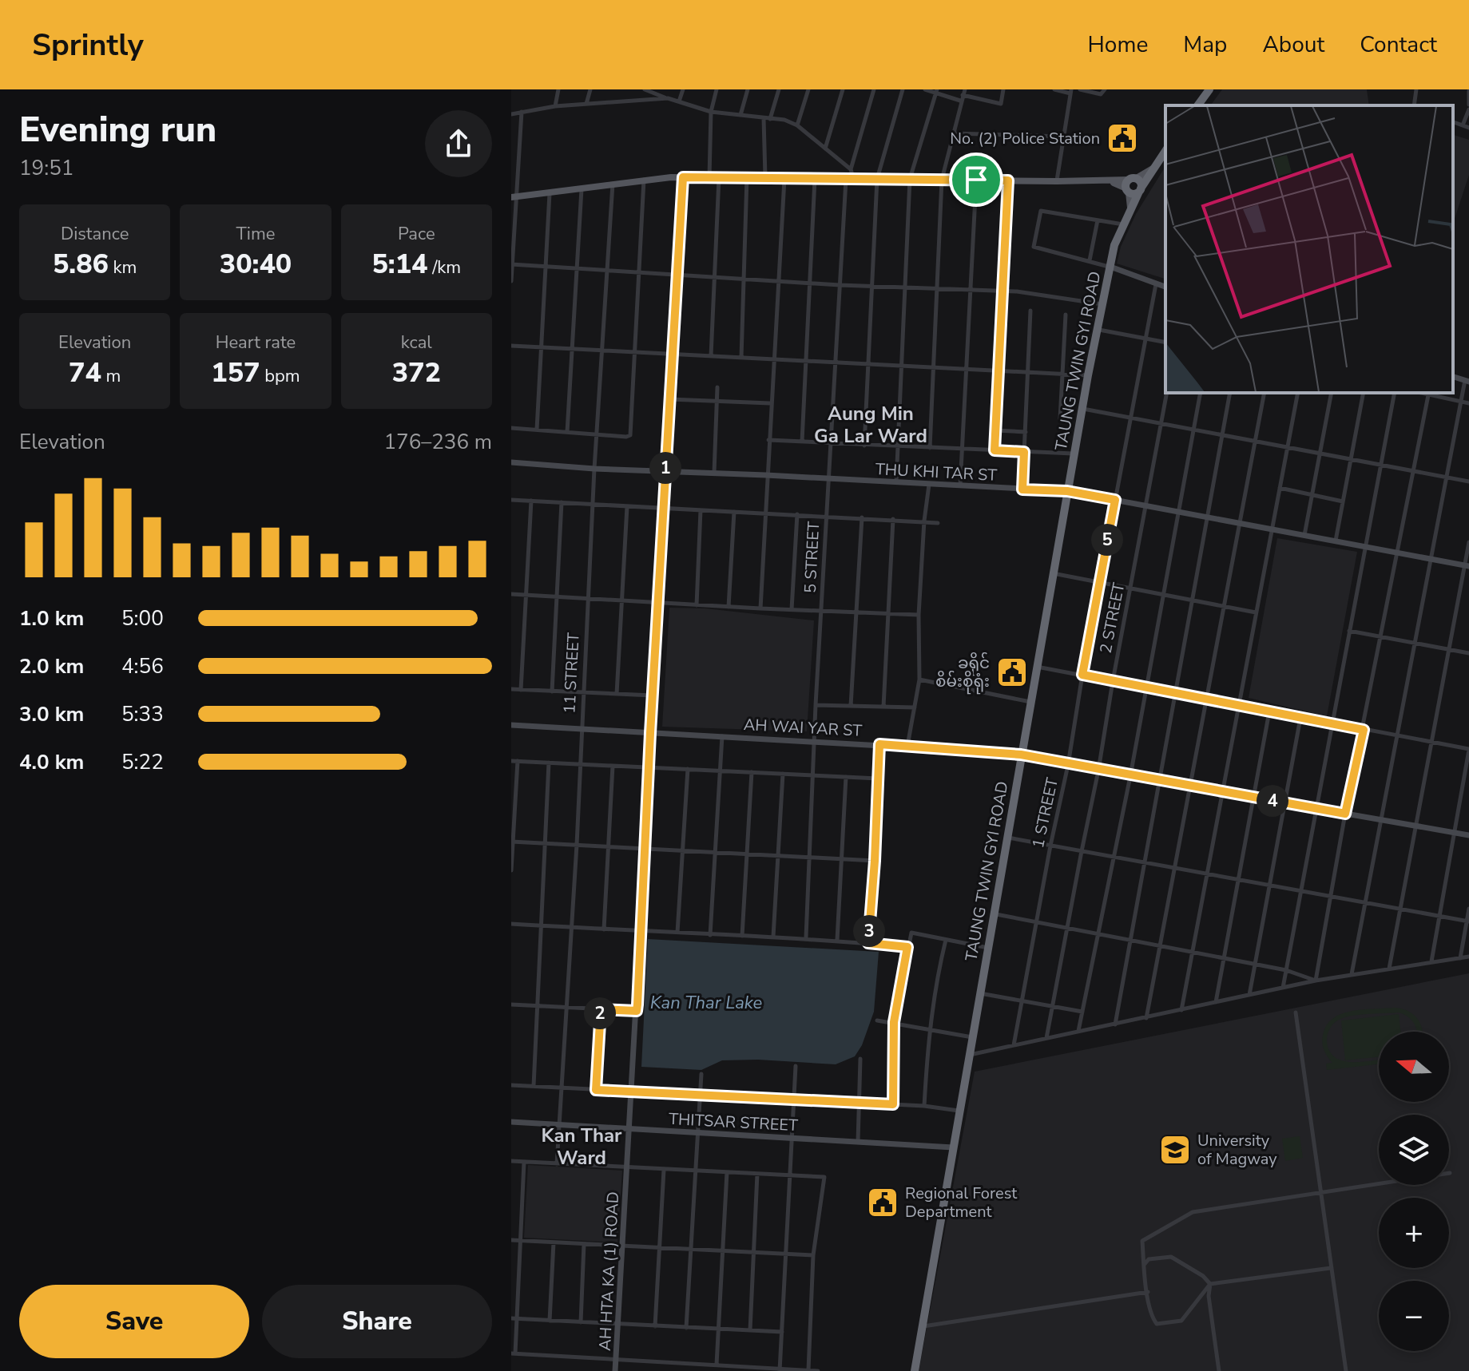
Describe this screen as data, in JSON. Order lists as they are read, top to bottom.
{
  "streets": {
    "highway": ["TAUNG TWIN GYI ROAD"],
    "street": [
      "THU KHI TAR ST",
      "5 STREET",
      "2 STREET",
      "11 STREET",
      "AH WAI YAR ST",
      "1 STREET",
      "THITSAR STREET",
      "AH HTA KA (1) ROAD"
    ]
  },
  "crossings": [
    ["TAUNG TWIN GYI ROAD", "THU KHI TAR ST"],
    ["TAUNG TWIN GYI ROAD", "AH WAI YAR ST"],
    ["TAUNG TWIN GYI ROAD", "THITSAR STREET"],
    ["THU KHI TAR ST", "5 STREET"],
    ["THU KHI TAR ST", "2 STREET"],
    ["THU KHI TAR ST", "11 STREET"],
    ["THU KHI TAR ST", "1 STREET"],
    ["THU KHI TAR ST", "AH HTA KA (1) ROAD"],
    ["5 STREET", "AH WAI YAR ST"],
    ["2 STREET", "AH WAI YAR ST"],
    ["11 STREET", "AH WAI YAR ST"],
    ["11 STREET", "THITSAR STREET"],
    ["AH WAI YAR ST", "1 STREET"],
    ["AH WAI YAR ST", "AH HTA KA (1) ROAD"],
    ["THITSAR STREET", "AH HTA KA (1) ROAD"]
  ],
  "districts": ["Aung Min Ga Lar Ward", "Kan Thar Ward"],
  "water": ["Kan Thar Lake"],
  "places": {
    "public building": ["No. (2) Police Station", "ခရိုင် စိမ်းစိုရုံး", "Regional Forest Department"],
    "school or university": ["University of Magway"]
  },
  "north": "left",
  "page": {
    "header": "Sprintly",
    "nav": [
      "Home",
      "Map",
      "About",
      "Contact"
    ],
    "heading": ["Evening run", "19:51"],
    "stats": [
      ["Distance", "5.86 km"],
      ["Time", "30:40"],
      ["Pace", "5:14 /km"],
      ["Elevation", "74 m"],
      ["Heart rate", "157 bpm"],
      ["kcal", "372"]
    ],
    "chart": ["Elevation", "176–236 m"],
    "pins": [
      "1",
      "5",
      "4",
      "3",
      "2"
    ],
    "list": [
      {
        "name": "1.0 km",
        "note": "5:00"
      },
      {
        "name": "2.0 km",
        "note": "4:56"
      },
      {
        "name": "3.0 km",
        "note": "5:33"
      },
      {
        "name": "4.0 km",
        "note": "5:22"
      }
    ],
    "map_buttons": ["+", "−"],
    "buttons": ["Save", "Share"]
  }
}
